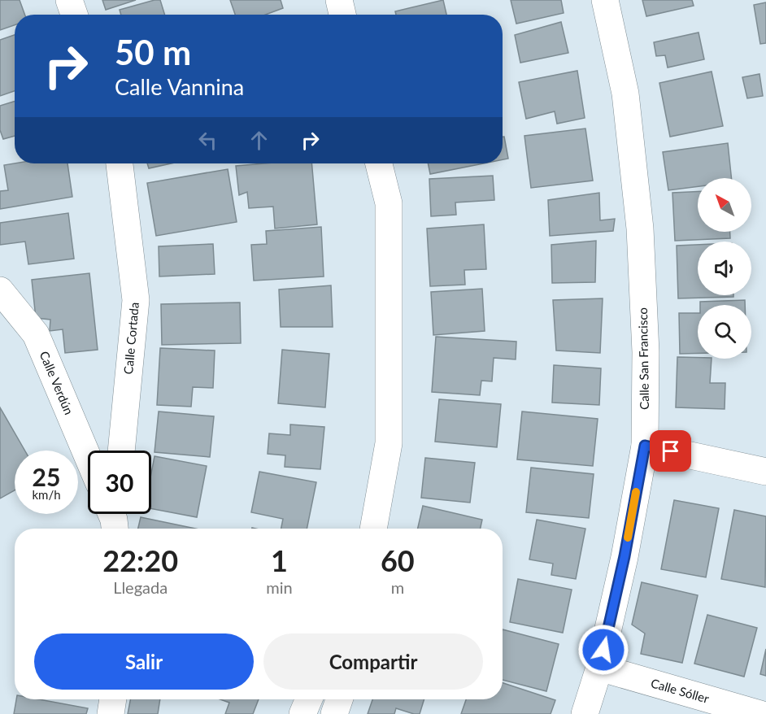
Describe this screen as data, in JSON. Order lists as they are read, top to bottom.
{
  "streets": {
    "street": [
      "Calle Cortada",
      "Calle San Francisco",
      "Calle Verdún",
      "Calle Sóller"
    ]
  },
  "crossings": [
    ["Calle San Francisco", "Calle Sóller"]
  ],
  "north": "top left",
  "page": {
    "turn": ["50 m", "Calle Vannina"],
    "speed": "25 km/h",
    "limit": "30",
    "eta": [
      "22:20",
      "Llegada",
      "1",
      "min",
      "60",
      "m"
    ],
    "buttons": ["Salir", "Compartir"]
  }
}
